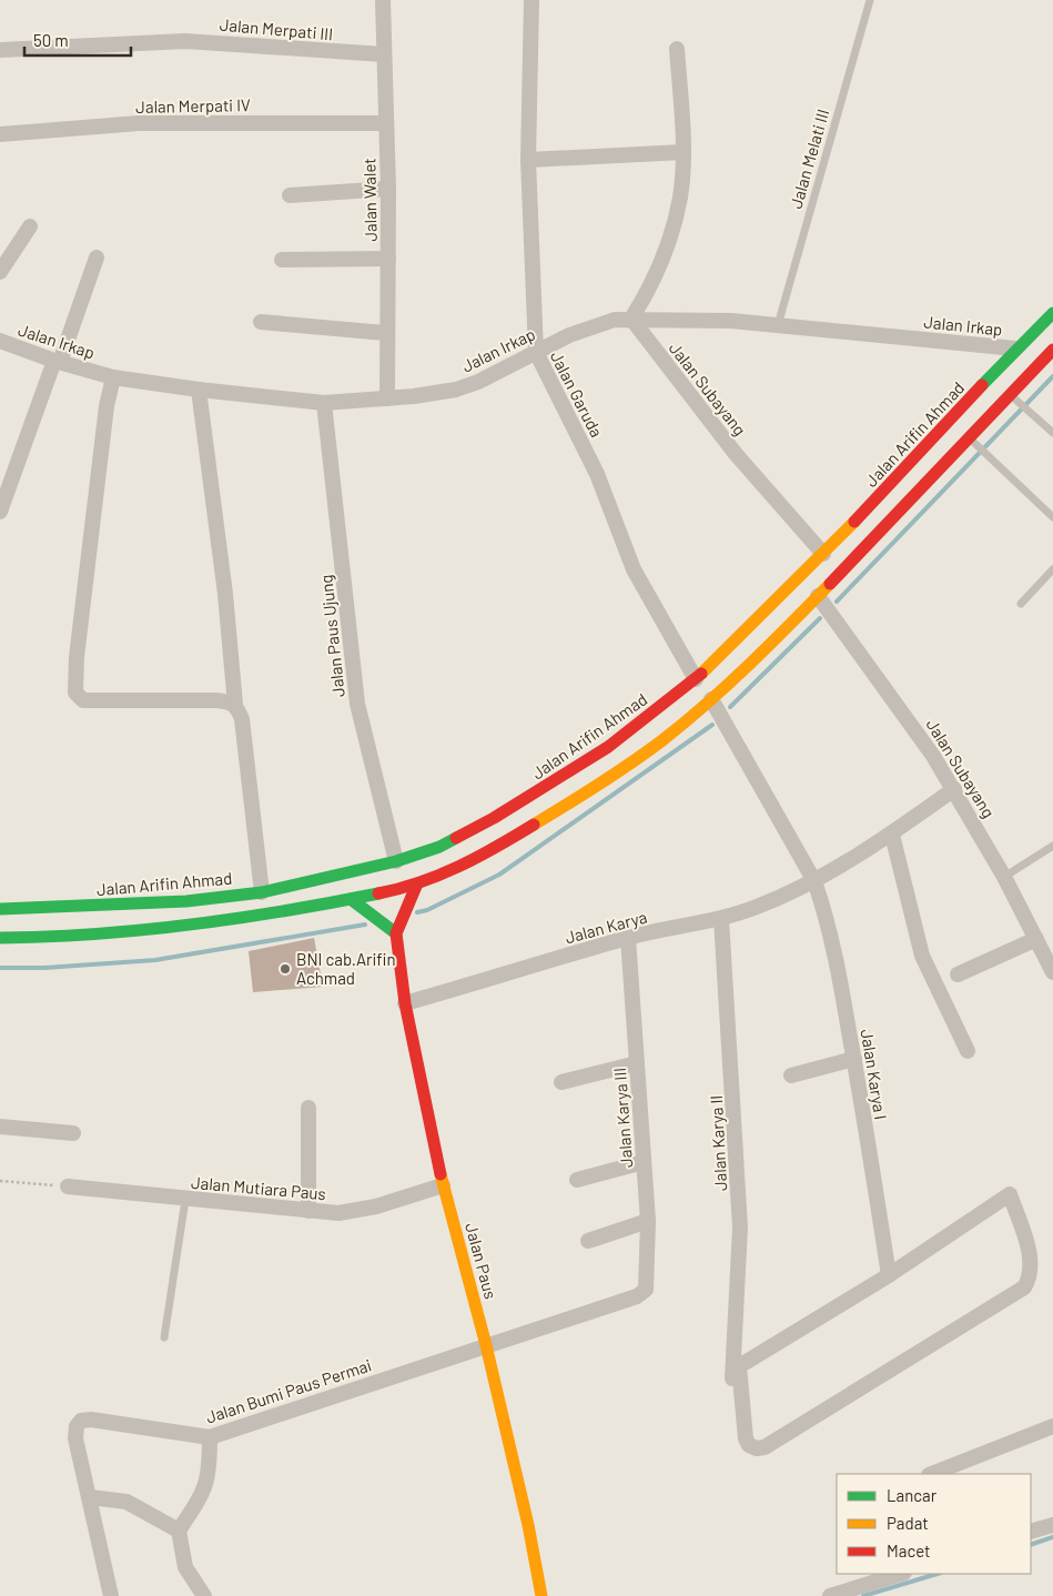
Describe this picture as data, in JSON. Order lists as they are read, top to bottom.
{
  "streets": {
    "main road": ["Jalan Arifin Ahmad", "Jalan Paus"],
    "street": [
      "Jalan Merpati III",
      "Jalan Merpati IV",
      "Jalan Walet",
      "Jalan Irkap",
      "Jalan Subayang",
      "Jalan Garuda",
      "Jalan Paus Ujung",
      "Jalan Karya",
      "Jalan Karya I",
      "Jalan Karya III",
      "Jalan Karya II",
      "Jalan Mutiara Paus",
      "Jalan Bumi Paus Permai"
    ],
    "lane": ["Jalan Melati III"]
  },
  "crossings": [
    ["Jalan Merpati III", "Jalan Walet"],
    ["Jalan Merpati IV", "Jalan Walet"],
    ["Jalan Melati III", "Jalan Irkap"],
    ["Jalan Walet", "Jalan Irkap"],
    ["Jalan Irkap", "Jalan Subayang"],
    ["Jalan Irkap", "Jalan Garuda"],
    ["Jalan Irkap", "Jalan Arifin Ahmad"],
    ["Jalan Irkap", "Jalan Paus Ujung"],
    ["Jalan Subayang", "Jalan Arifin Ahmad"],
    ["Jalan Subayang", "Jalan Karya"],
    ["Jalan Garuda", "Jalan Arifin Ahmad"],
    ["Jalan Arifin Ahmad", "Jalan Paus Ujung"],
    ["Jalan Karya", "Jalan Karya I"],
    ["Jalan Karya", "Jalan Karya III"],
    ["Jalan Karya", "Jalan Karya II"],
    ["Jalan Karya", "Jalan Paus"],
    ["Jalan Karya III", "Jalan Bumi Paus Permai"],
    ["Jalan Mutiara Paus", "Jalan Paus"],
    ["Jalan Paus", "Jalan Bumi Paus Permai"]
  ],
  "places": ["BNI cab.Arifin Achmad"],
  "legend": ["Lancar", "Padat", "Macet"],
  "scale_bar": "50 m"
}
